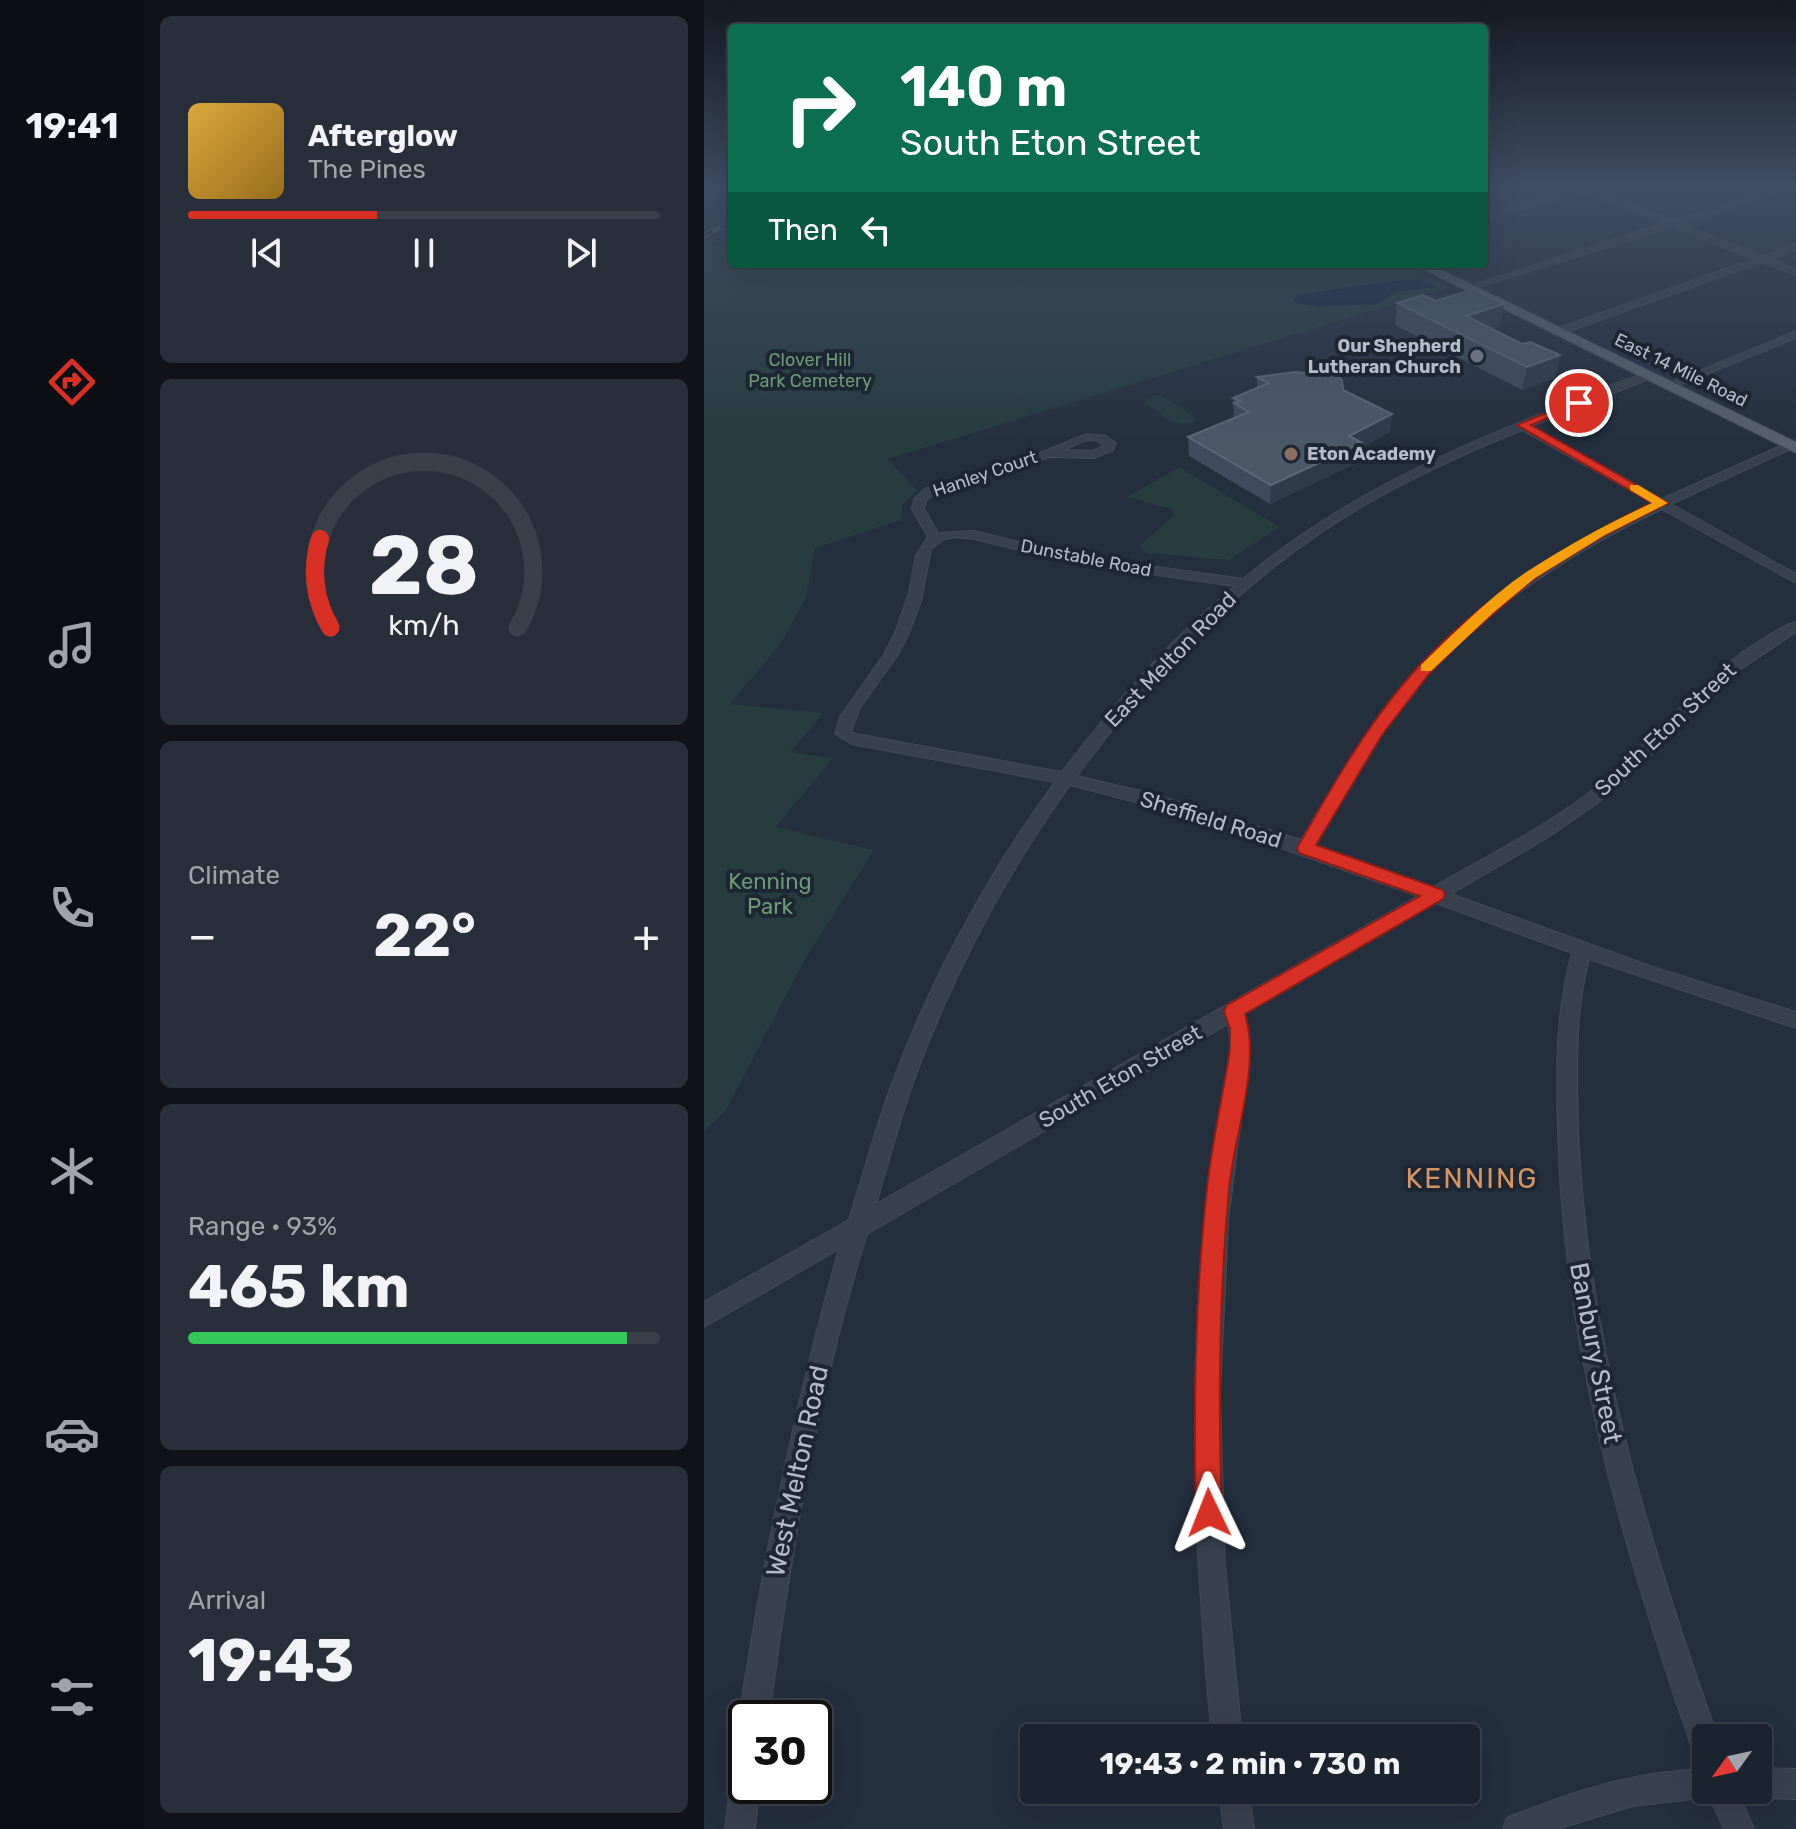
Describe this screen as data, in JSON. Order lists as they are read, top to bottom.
{
  "streets": {
    "main road": ["East 14 Mile Road"],
    "street": [
      "Hanley Court",
      "Dunstable Road",
      "East Melton Road",
      "South Eton Street",
      "Sheffield Road",
      "Banbury Street",
      "West Melton Road"
    ]
  },
  "crossings": [
    ["East 14 Mile Road", "East Melton Road"],
    ["Hanley Court", "Dunstable Road"],
    ["Hanley Court", "Sheffield Road"],
    ["Dunstable Road", "East Melton Road"],
    ["Dunstable Road", "Sheffield Road"],
    ["East Melton Road", "South Eton Street"],
    ["East Melton Road", "Sheffield Road"],
    ["East Melton Road", "West Melton Road"],
    ["South Eton Street", "Sheffield Road"],
    ["South Eton Street", "West Melton Road"],
    ["Sheffield Road", "Banbury Street"]
  ],
  "districts": ["KENNING"],
  "parks": ["Clover Hill Park Cemetery", "Kenning Park"],
  "places": ["Our Shepherd Lutheran Church", "Eton Academy"],
  "north": "bottom left",
  "page": {
    "tabs": "19:41",
    "turn": ["140 m", "South Eton Street"],
    "song": ["Afterglow", "The Pines"],
    "then": "Then",
    "tile": [
      "Climate",
      ["Range · 93%", "465 km"],
      ["Arrival", "19:43"]
    ],
    "heat": ["−", "22°", "+"],
    "limit": "30",
    "trip": "19:43 · 2 min · 730 m",
    "gauge": ["28", "km/h"]
  }
}
